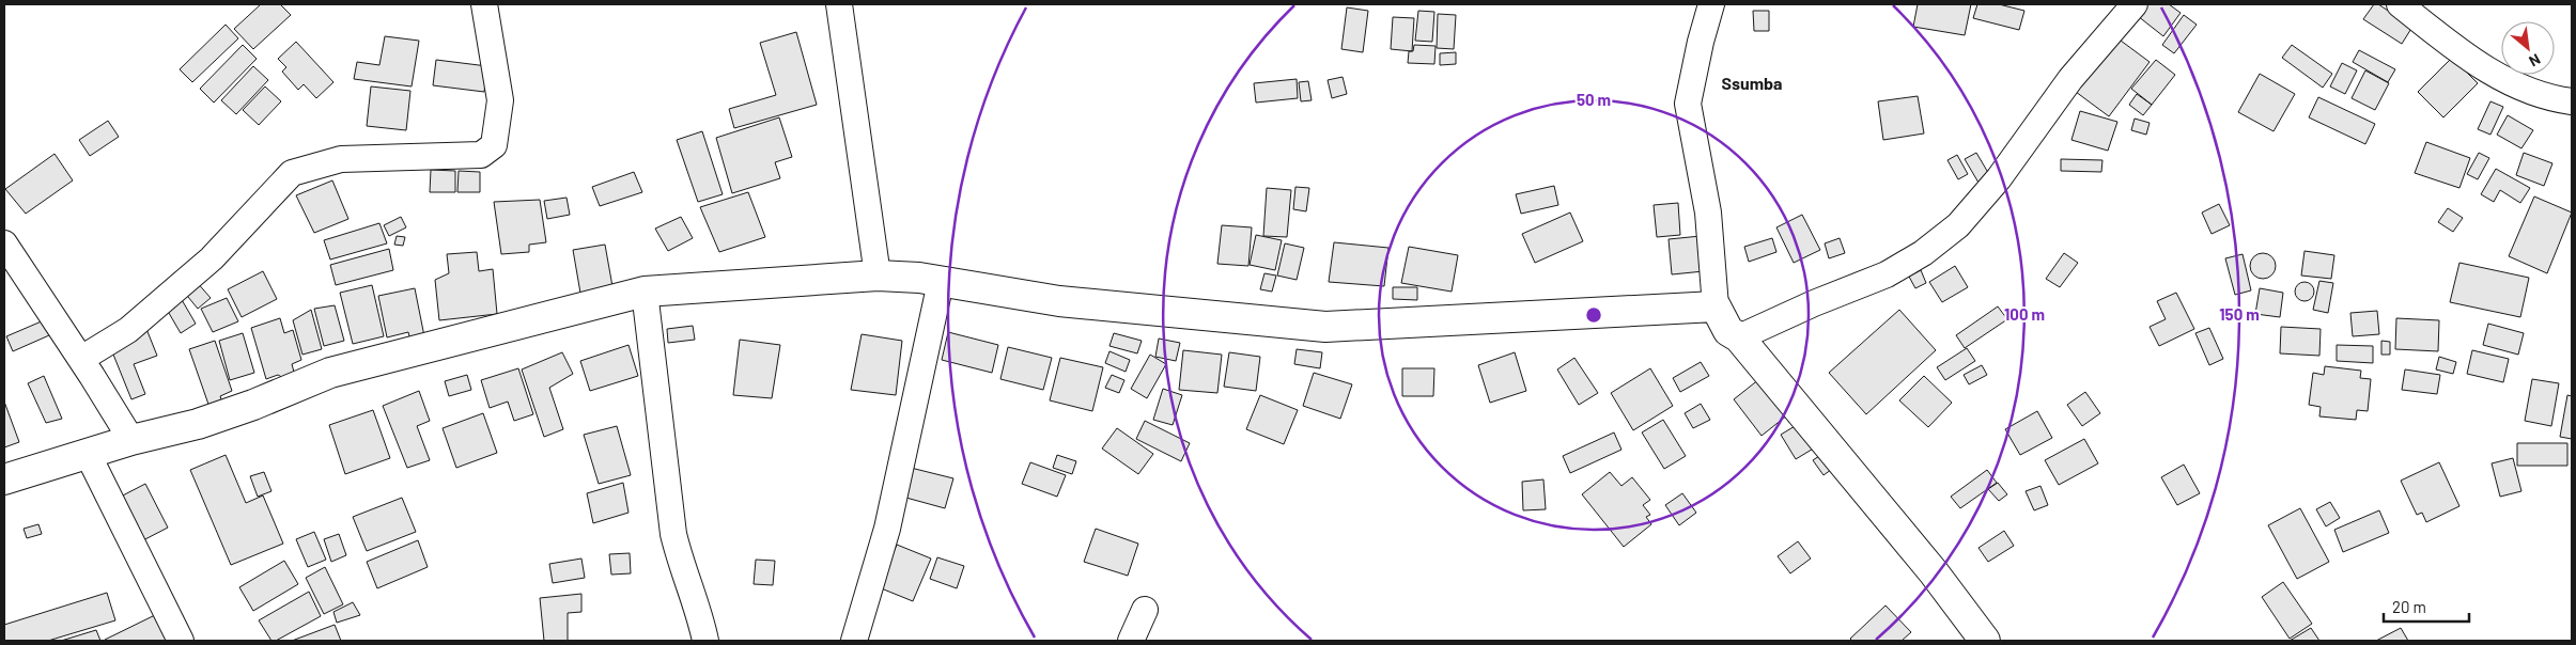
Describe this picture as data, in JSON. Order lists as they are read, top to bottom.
{
  "districts": ["Ssumba"],
  "scale_bar": "20 m",
  "north": "bottom right",
  "rings": ["50 m", "100 m", "150 m"]
}
